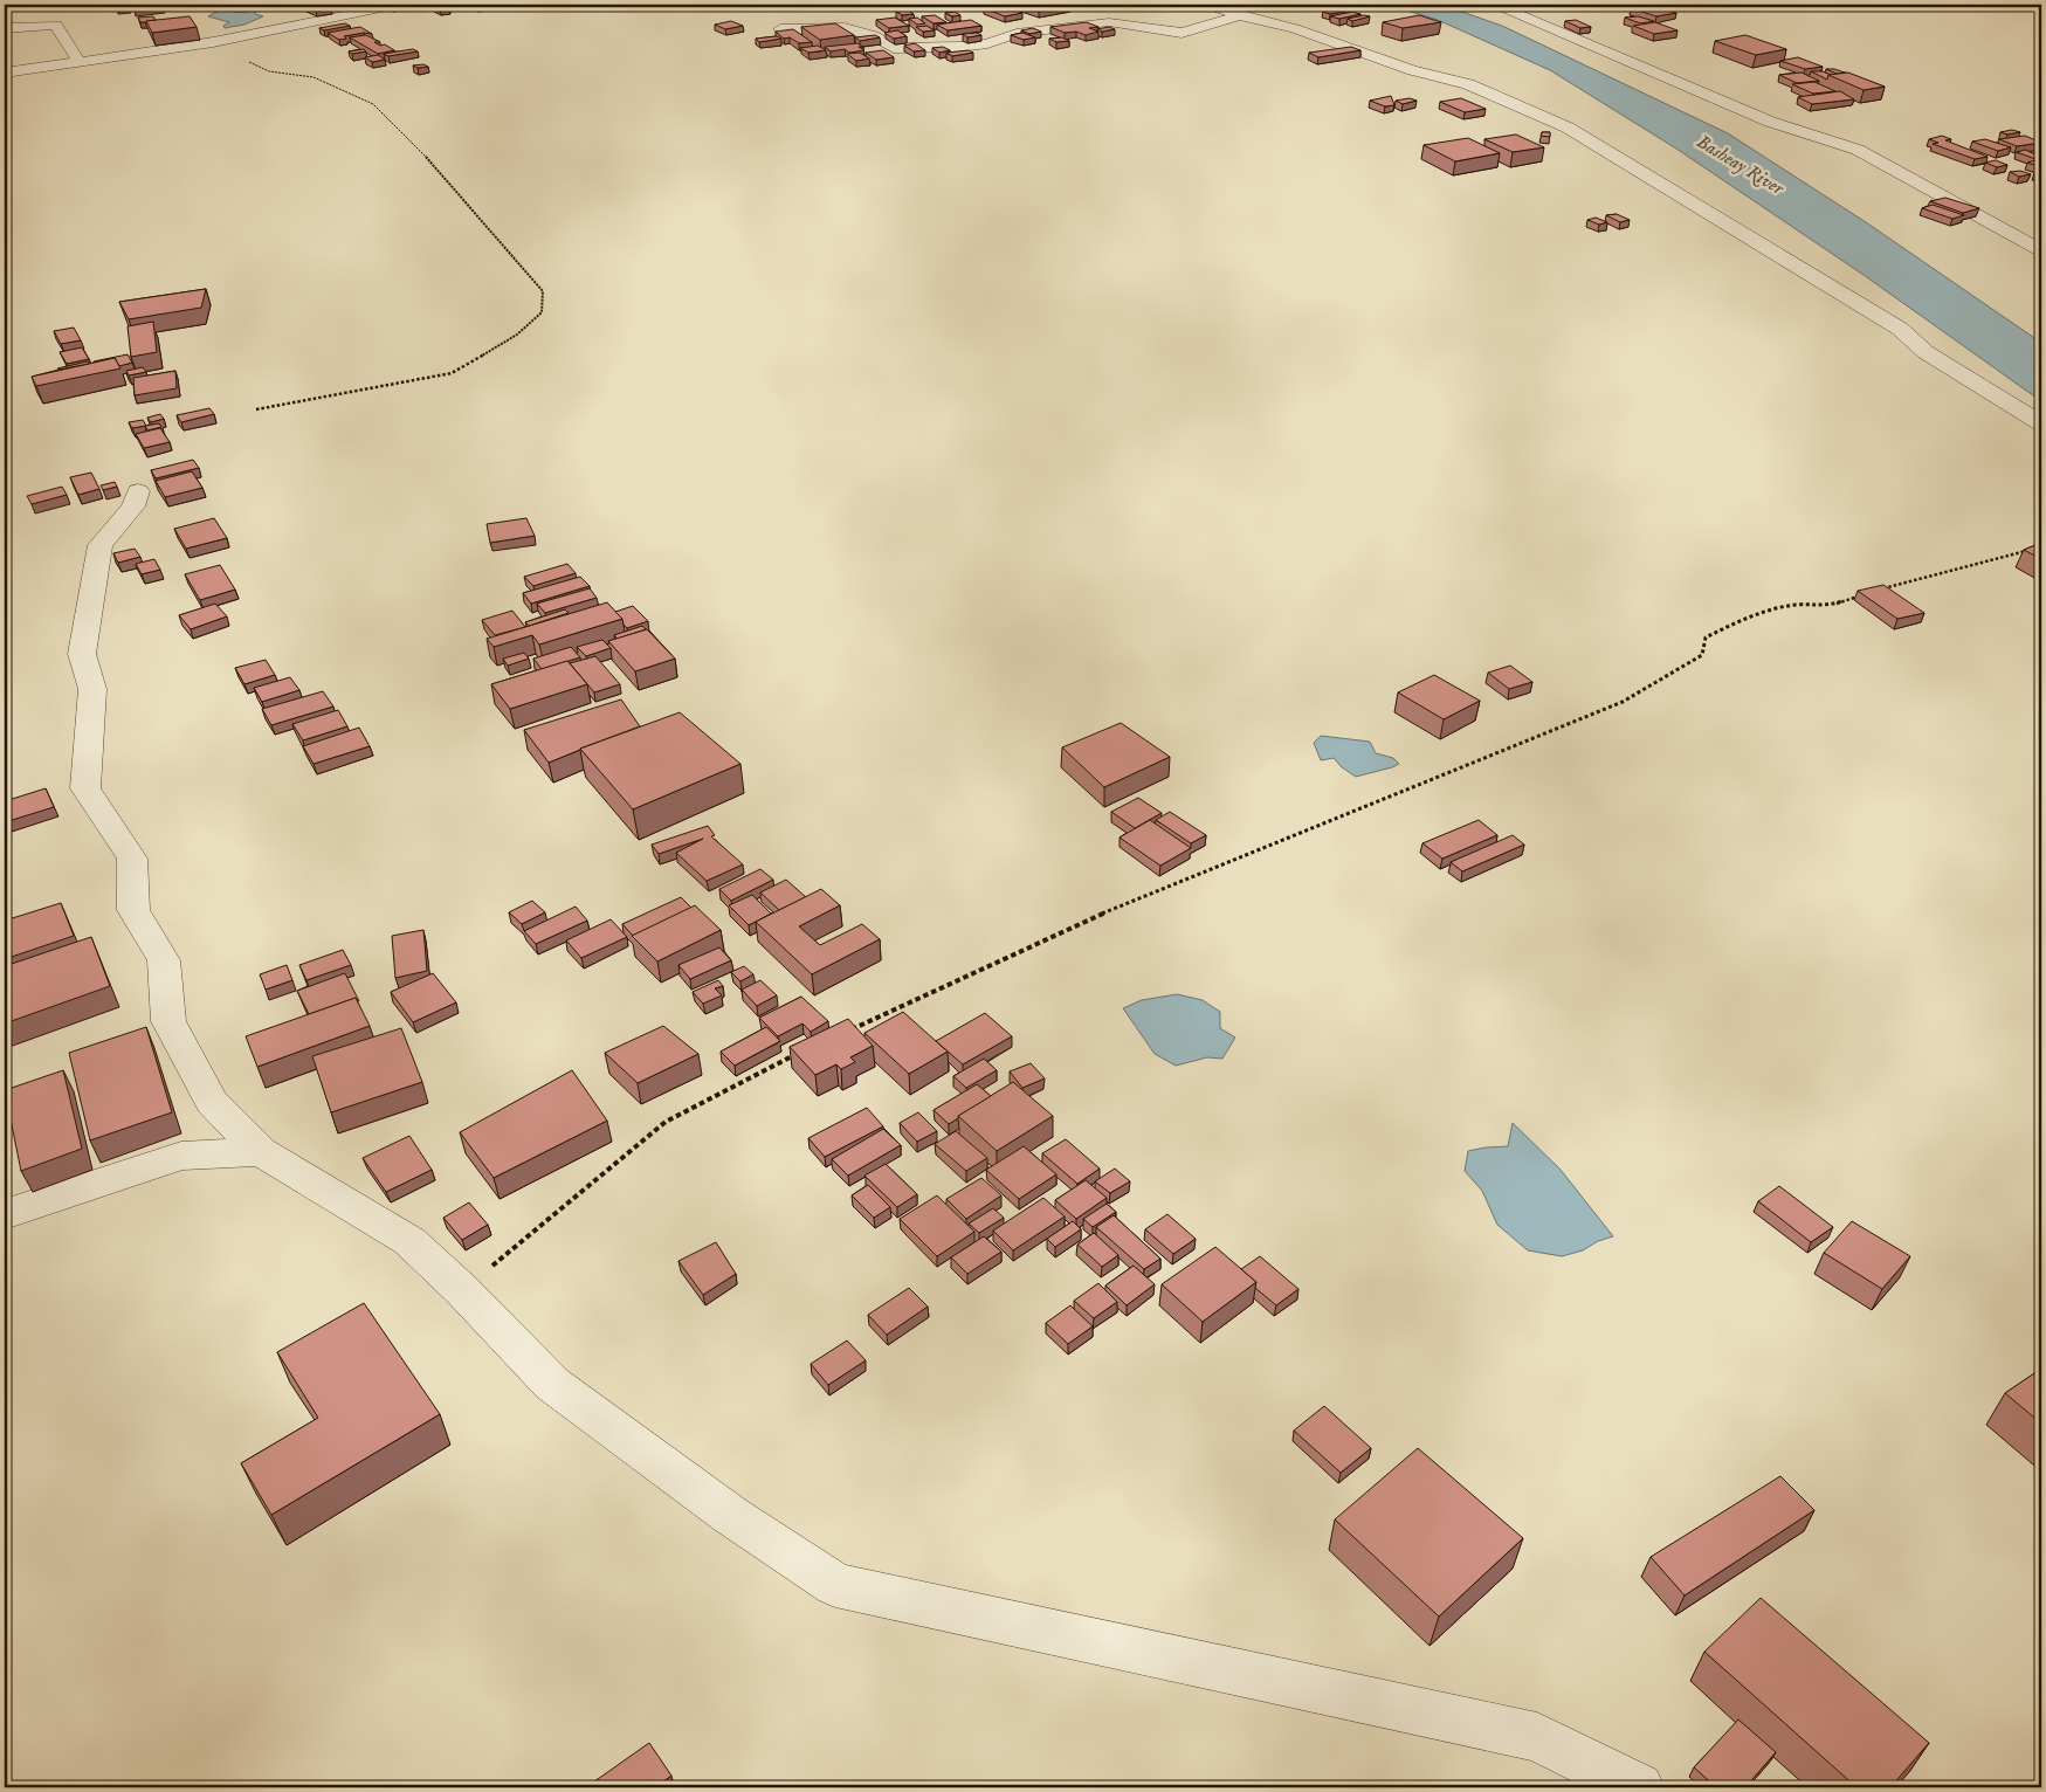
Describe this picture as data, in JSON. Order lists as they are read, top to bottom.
{
  "water": ["Basheay River"]
}
